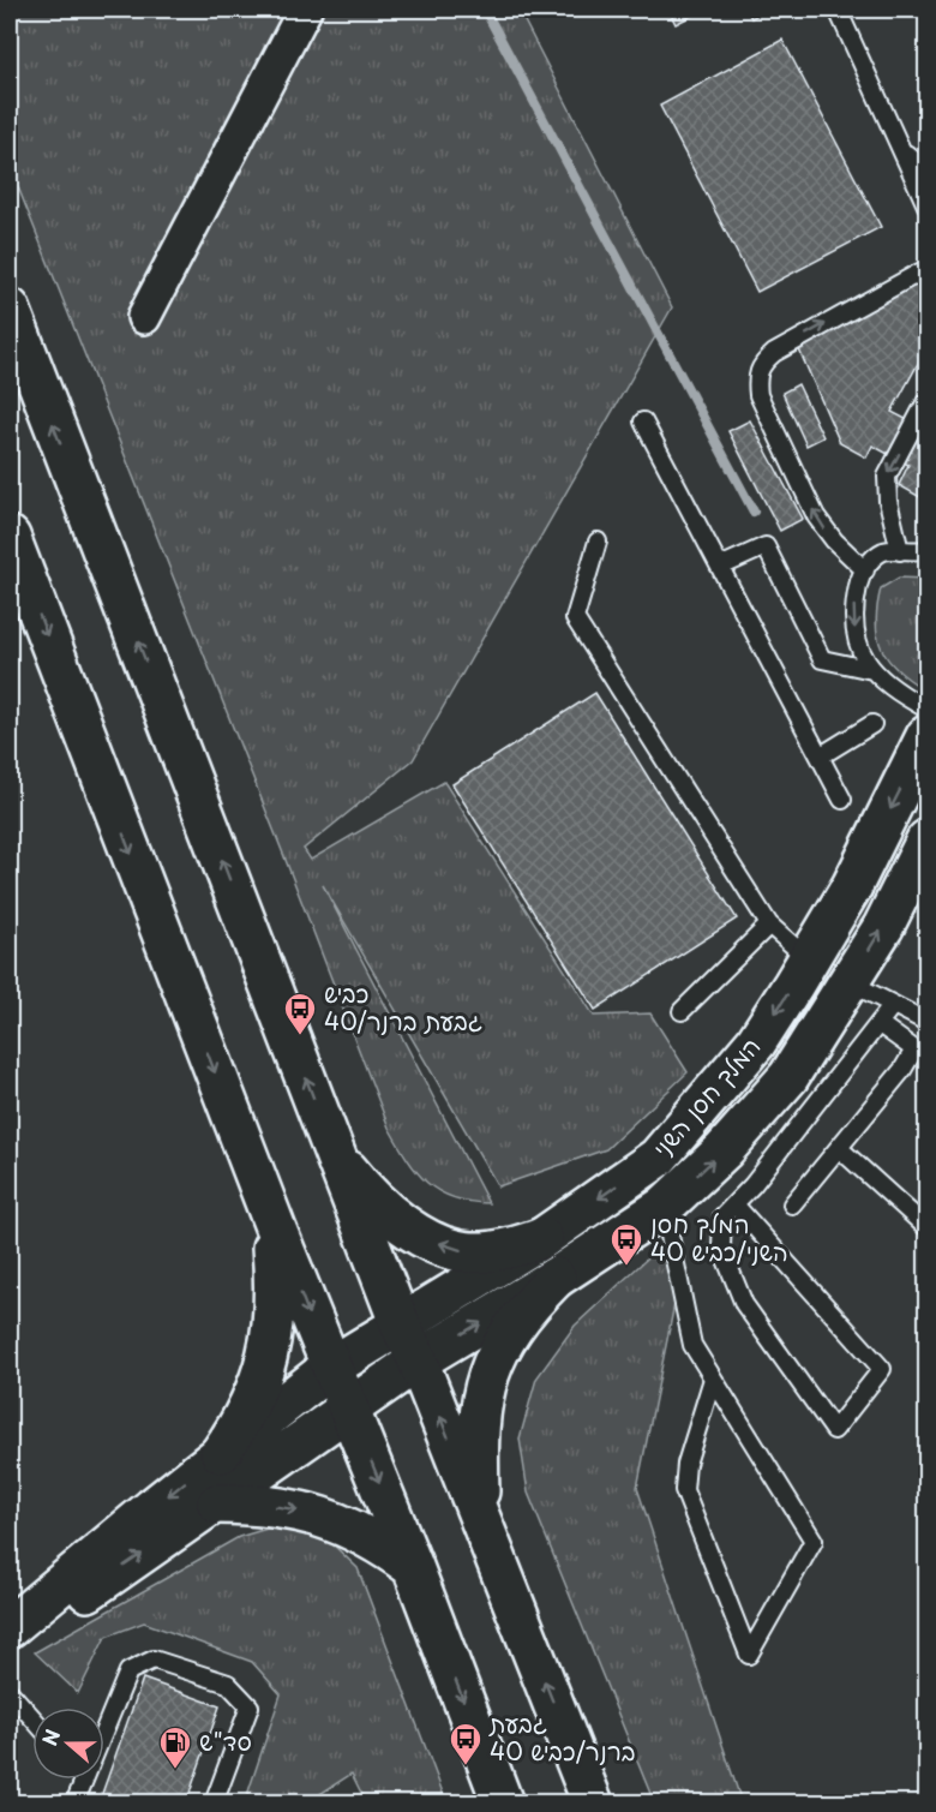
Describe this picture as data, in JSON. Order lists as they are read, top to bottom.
{
  "streets": {
    "main road": ["המלך חסן השני"]
  },
  "places": {
    "bus stop": ["כביש 40/גבעת ברנר", "המלך חסן השני/כביש 40", "גבעת ברנר/כביש 40"],
    "fuel station": ["סד\"ש"]
  },
  "north": "left"
}
